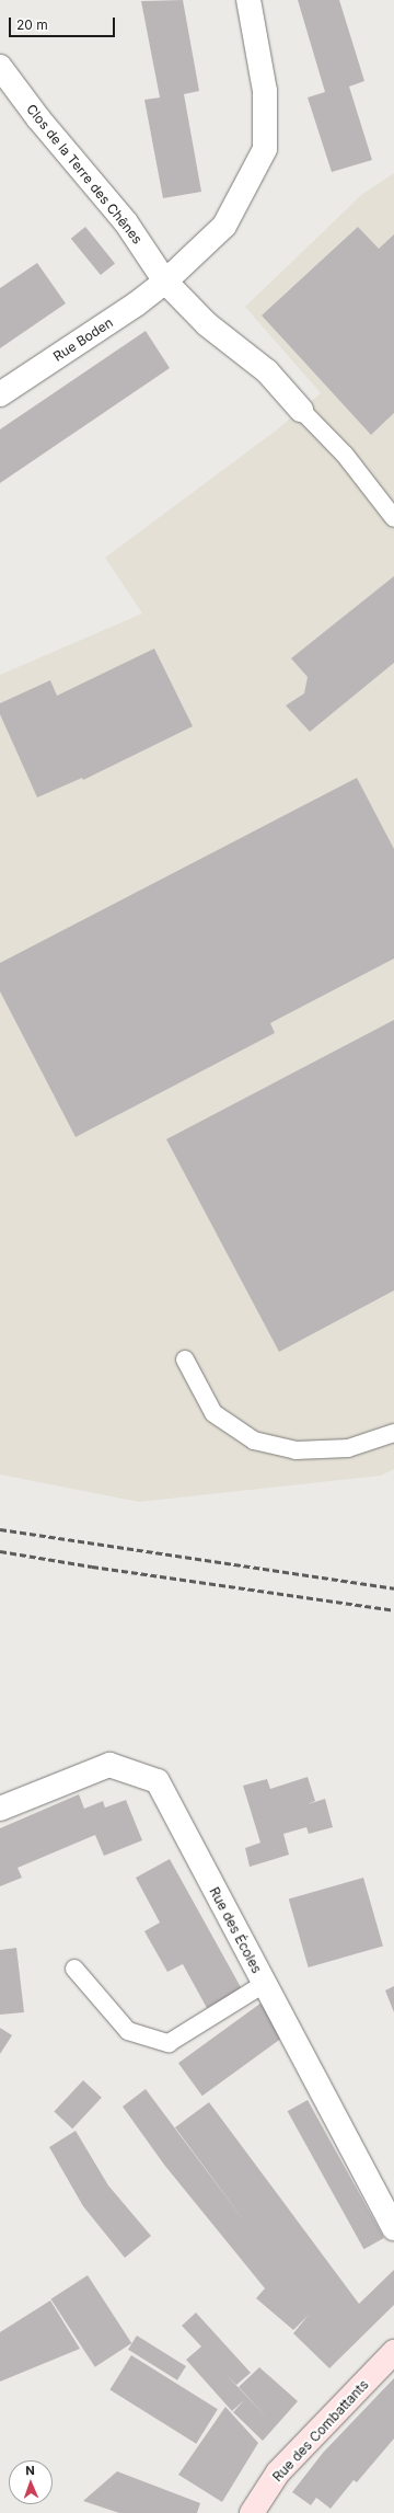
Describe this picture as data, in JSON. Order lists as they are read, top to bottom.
{
  "streets": {
    "main road": ["Rue des Combattants"],
    "street": ["Clos de la Terre des Chênes", "Rue Boden", "Rue des Écoles"]
  },
  "crossings": [
    ["Clos de la Terre des Chênes", "Rue Boden"]
  ],
  "scale_bar": "20 m",
  "north": "top"
}
